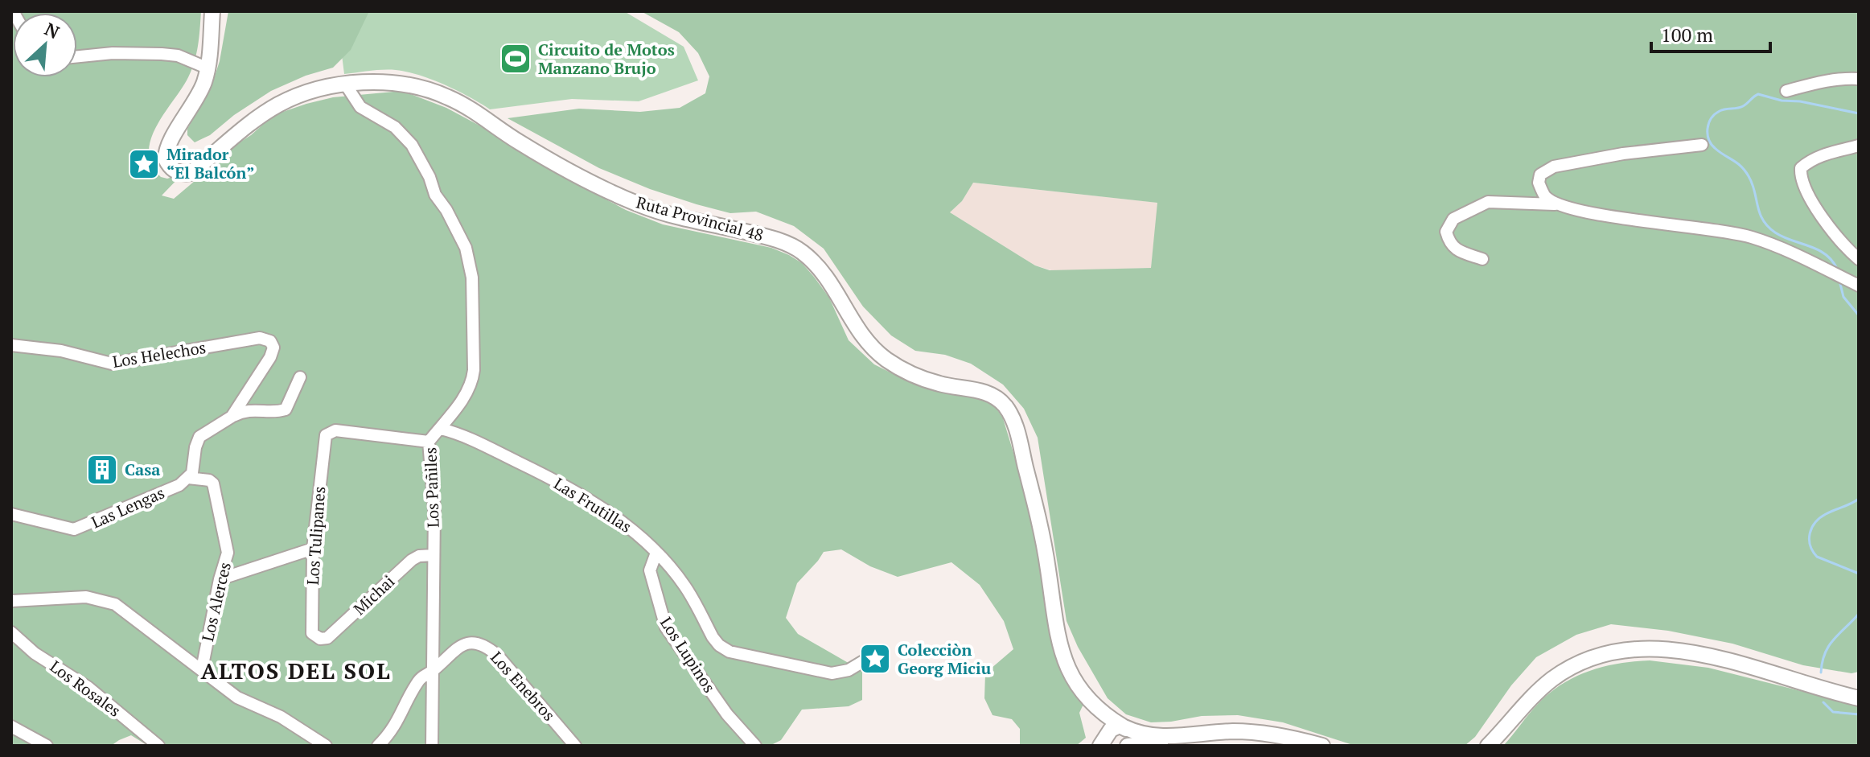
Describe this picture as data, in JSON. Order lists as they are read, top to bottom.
{
  "streets": {
    "main road": ["Ruta Provincial 48"],
    "street": [
      "Los Helechos",
      "Los Pañiles",
      "Las Frutillas",
      "Las Lengas",
      "Los Tulipanes",
      "Michai",
      "Los Alerces",
      "Los Lupinos",
      "Los Enebros",
      "Los Rosales"
    ]
  },
  "crossings": [
    ["Ruta Provincial 48", "Los Pañiles"],
    ["Los Pañiles", "Las Frutillas"],
    ["Los Pañiles", "Los Tulipanes"],
    ["Los Pañiles", "Michai"],
    ["Los Pañiles", "Los Enebros"],
    ["Las Frutillas", "Los Lupinos"],
    ["Las Lengas", "Los Alerces"],
    ["Los Tulipanes", "Michai"]
  ],
  "districts": ["ALTOS DEL SOL"],
  "places": {
    "sports": ["Circuito de Motos Manzano Brujo"],
    "place": ["Mirador “El Balcón”", "Colecciòn Georg Miciu"],
    "building": ["Casa"]
  },
  "scale_bar": "100 m",
  "north": "top right"
}
